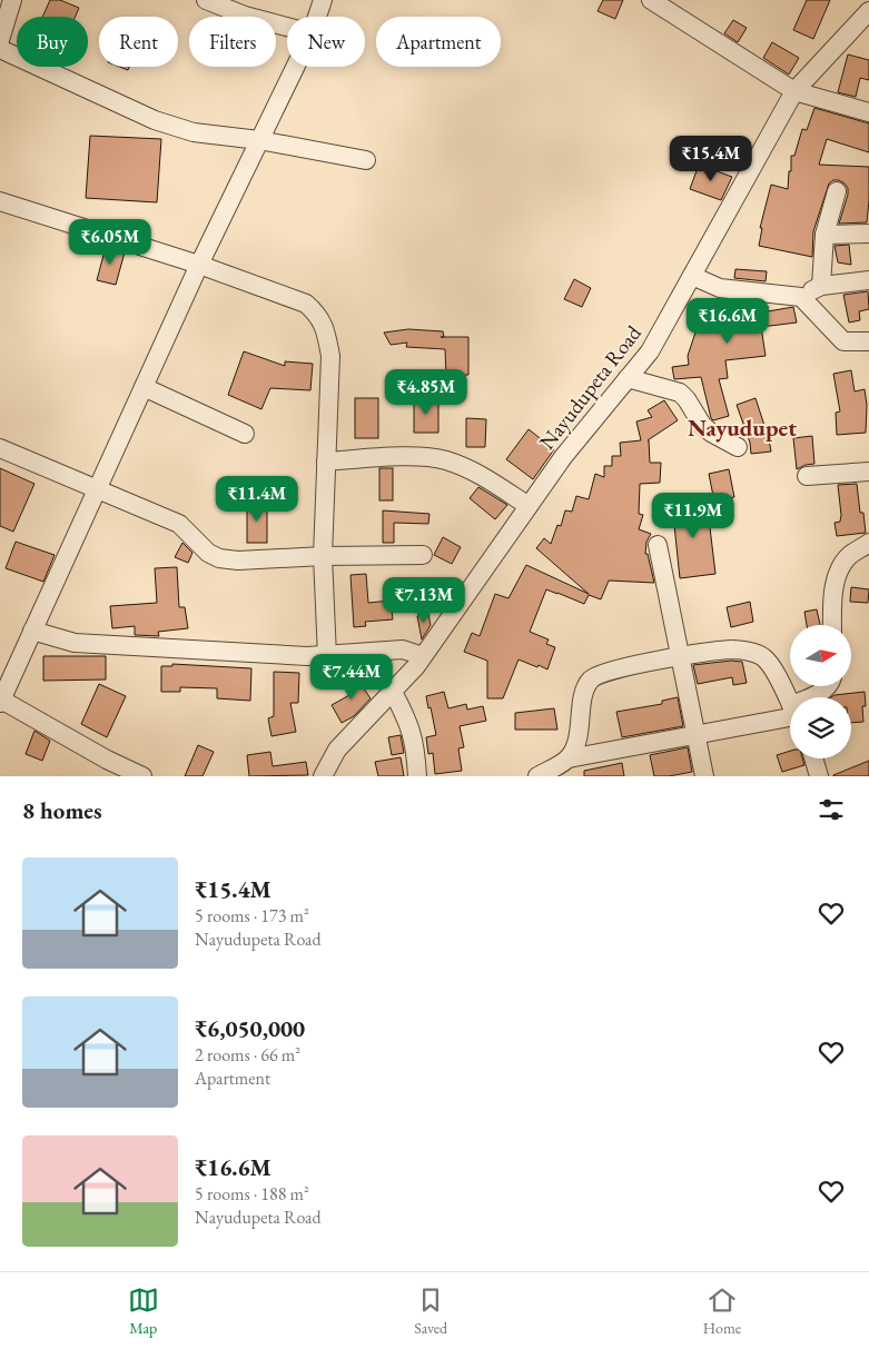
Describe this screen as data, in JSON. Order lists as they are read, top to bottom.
{
  "streets": {
    "street": ["Nayudupeta Road"]
  },
  "districts": ["Nayudupet"],
  "north": "right",
  "page": {
    "chip": [
      "Buy",
      "Rent",
      "Filters",
      "New",
      "Apartment"
    ],
    "price": [
      "₹15.4M",
      "₹6.05M",
      "₹16.6M",
      "₹4.85M",
      "₹11.4M",
      "₹11.9M",
      "₹7.13M",
      "₹7.44M"
    ],
    "heading": "8 homes",
    "list": [
      {
        "name": "₹15.4M",
        "note": "5 rooms · 173 m² · Nayudupeta Road"
      },
      {
        "name": "₹6,050,000",
        "note": "2 rooms · 66 m² · Apartment"
      },
      {
        "name": "₹16.6M",
        "note": "5 rooms · 188 m² · Nayudupeta Road"
      }
    ],
    "tabs": ["Map", "Saved", "Home"]
  }
}
